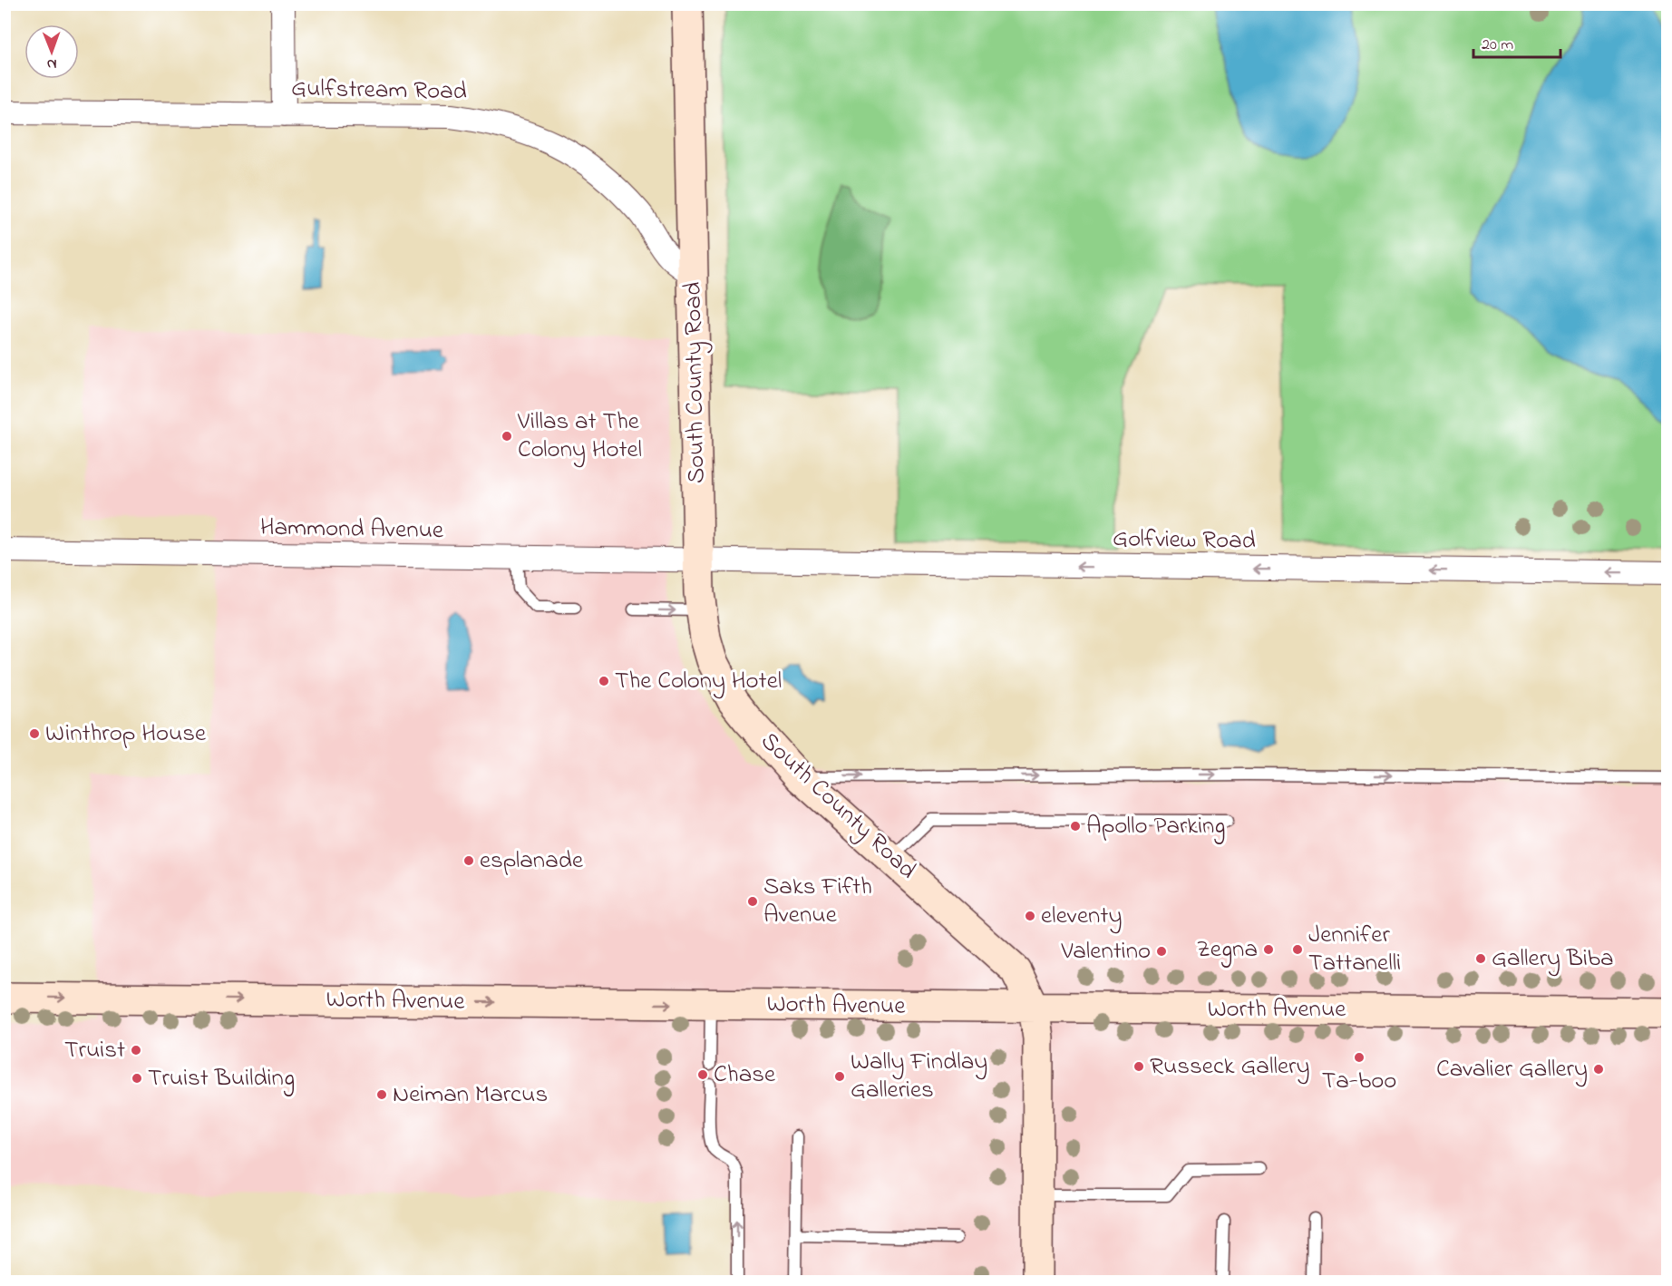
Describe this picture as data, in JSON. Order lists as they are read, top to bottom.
{
  "streets": {
    "street": [
      "Gulfstream Road",
      "South County Road",
      "Hammond Avenue",
      "Golfview Road",
      "Worth Avenue"
    ]
  },
  "crossings": [
    ["Gulfstream Road", "South County Road"],
    ["South County Road", "Hammond Avenue"],
    ["South County Road", "Golfview Road"],
    ["South County Road", "Worth Avenue"],
    ["Hammond Avenue", "Golfview Road"]
  ],
  "one_way": ["Golfview Road", "Worth Avenue"],
  "places": [
    "Villas at The Colony Hotel",
    "The Colony Hotel",
    "Winthrop House",
    "Apollo Parking",
    "esplanade",
    "Saks Fifth Avenue",
    "eleventy",
    "Zegna",
    "Jennifer Tattanelli",
    "Valentino",
    "Gallery Biba",
    "Truist",
    "Ta-boo",
    "Russeck Gallery",
    "Cavalier Gallery",
    "Chase",
    "Wally Findlay Galleries",
    "Truist Building",
    "Neiman Marcus"
  ],
  "scale_bar": "20 m",
  "north": "bottom"
}
